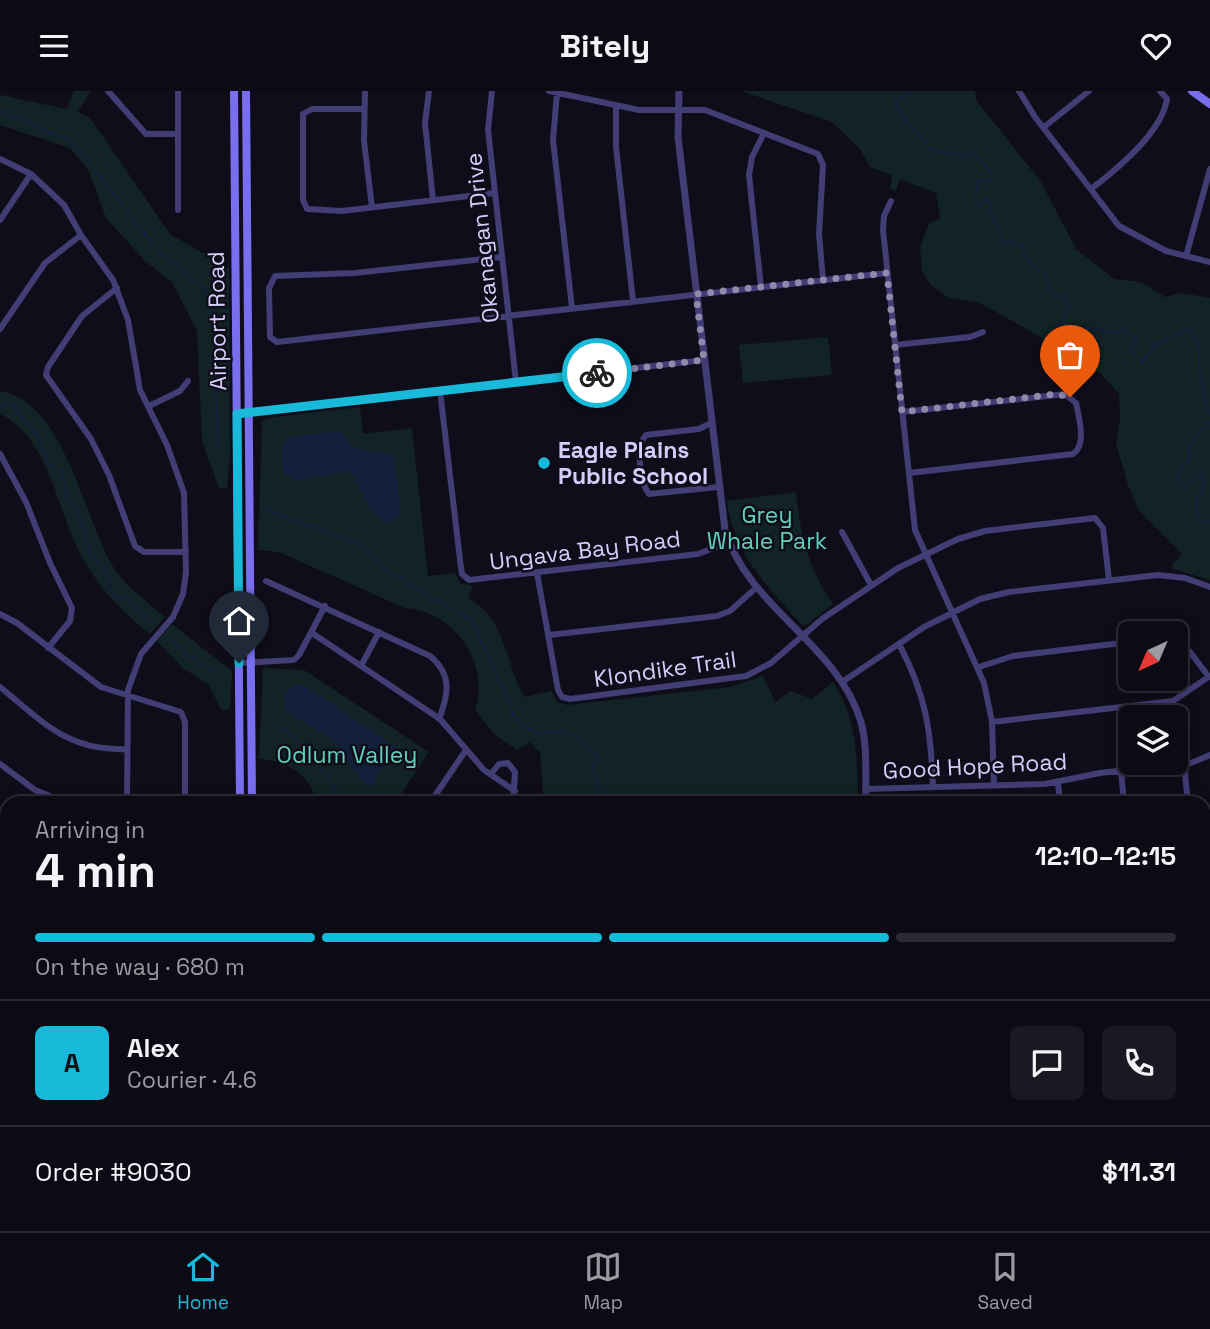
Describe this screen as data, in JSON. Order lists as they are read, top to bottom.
{
  "streets": {
    "main road": ["Airport Road"],
    "street": [
      "Okanagan Drive",
      "Ungava Bay Road",
      "Klondike Trail",
      "Good Hope Road"
    ]
  },
  "parks": ["Grey Whale Park", "Odlum Valley"],
  "places": ["Eagle Plains Public School"],
  "north": "bottom left",
  "page": {
    "header": "Bitely",
    "heading": ["4 min", "Arriving in", "12:10–12:15"],
    "panel": [
      "Alex",
      "Courier · 4.6",
      "Order #9030",
      "$11.31"
    ],
    "bar": "On the way · 680 m",
    "round": "A",
    "tabs": ["Home", "Map", "Saved"]
  }
}
